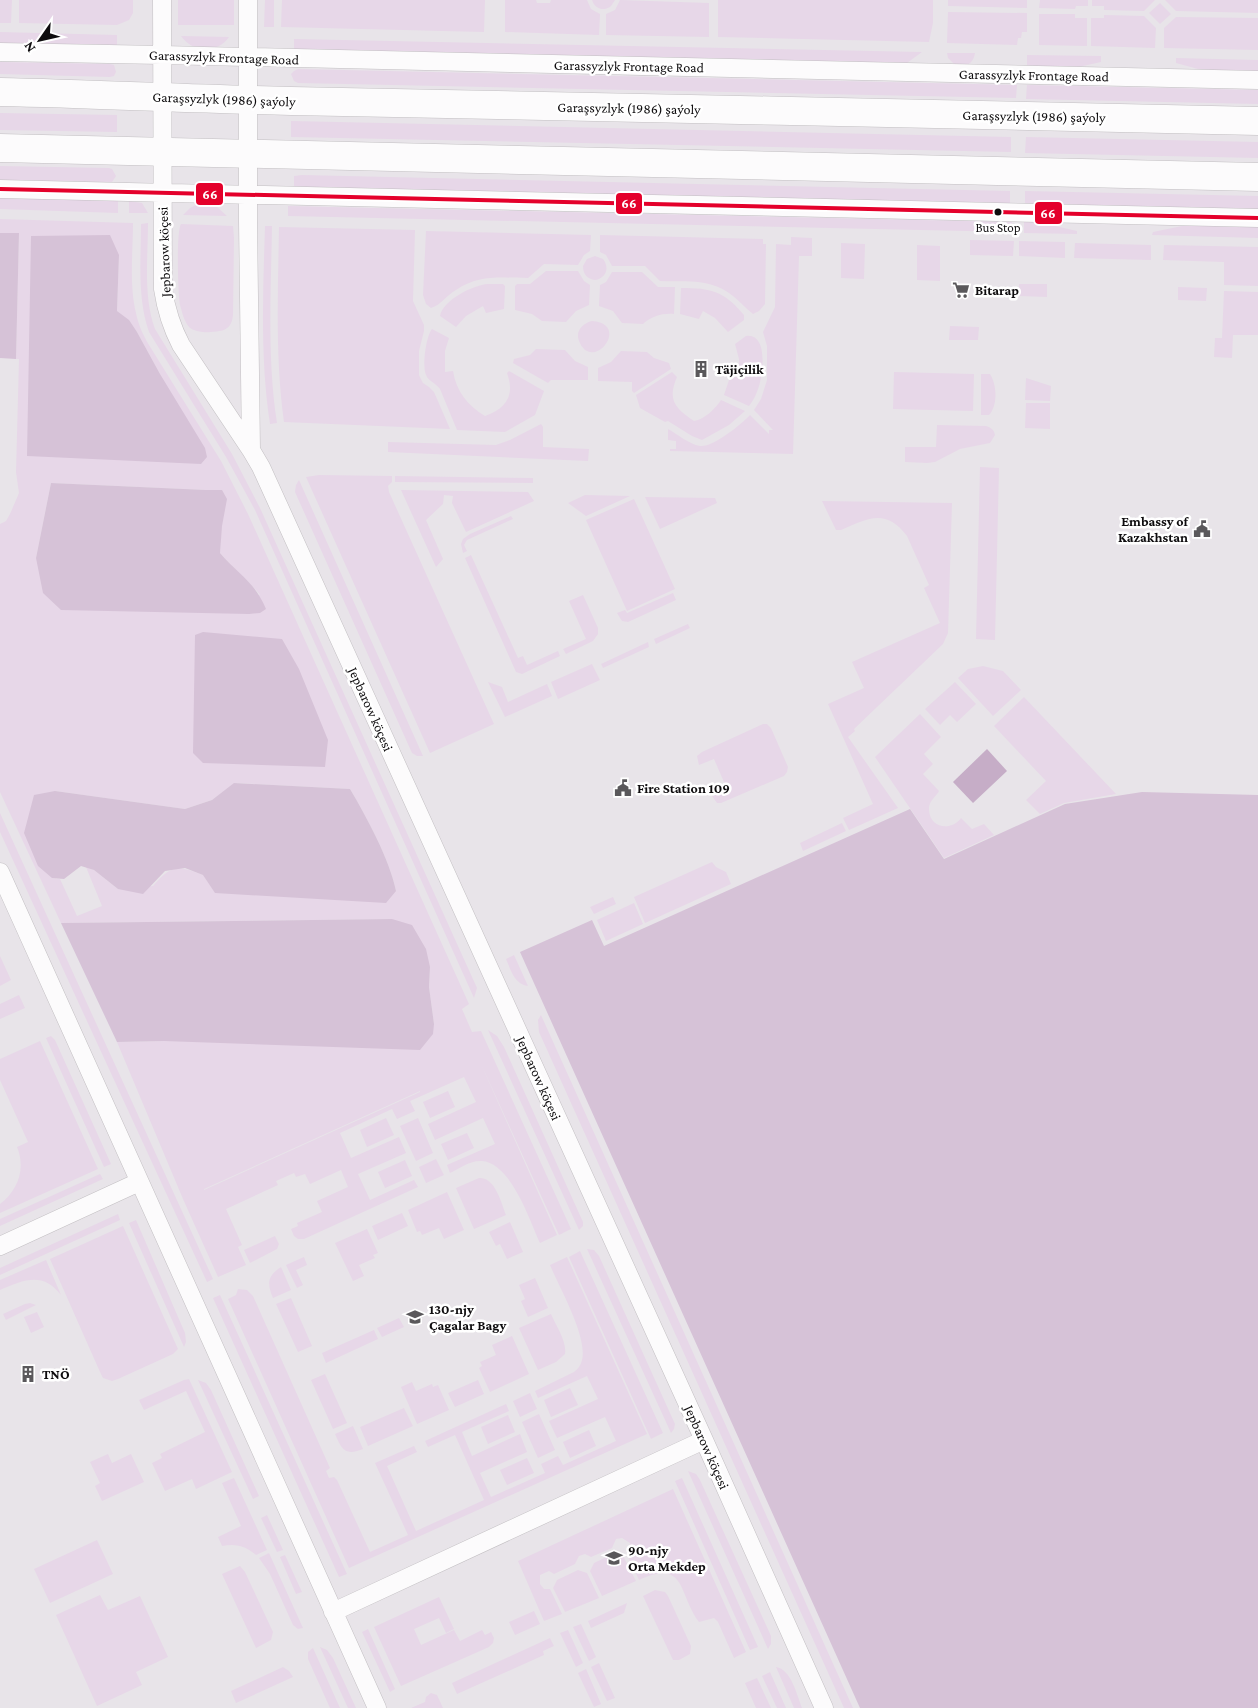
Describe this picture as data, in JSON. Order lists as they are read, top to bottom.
{
  "streets": {
    "main road": ["Garaşsyzlyk (1986) şaýoly"],
    "street": ["Garassyzlyk Frontage Road", "Jepbarow köçesi"]
  },
  "crossings": [
    ["Garassyzlyk Frontage Road", "Jepbarow köçesi"],
    ["Garaşsyzlyk (1986) şaýoly", "Jepbarow köçesi"]
  ],
  "places": {
    "other": ["Bus Stop"],
    "supermarket": ["Bitarap"],
    "building": ["Täjiçilik", "TNÖ"],
    "public building": ["Embassy of Kazakhstan", "Fire Station 109"],
    "school or university": ["130-njy Çagalar Bagy", "90-njy Orta Mekdep"]
  },
  "lines": ["transit line 66"],
  "north": "bottom left"
}
